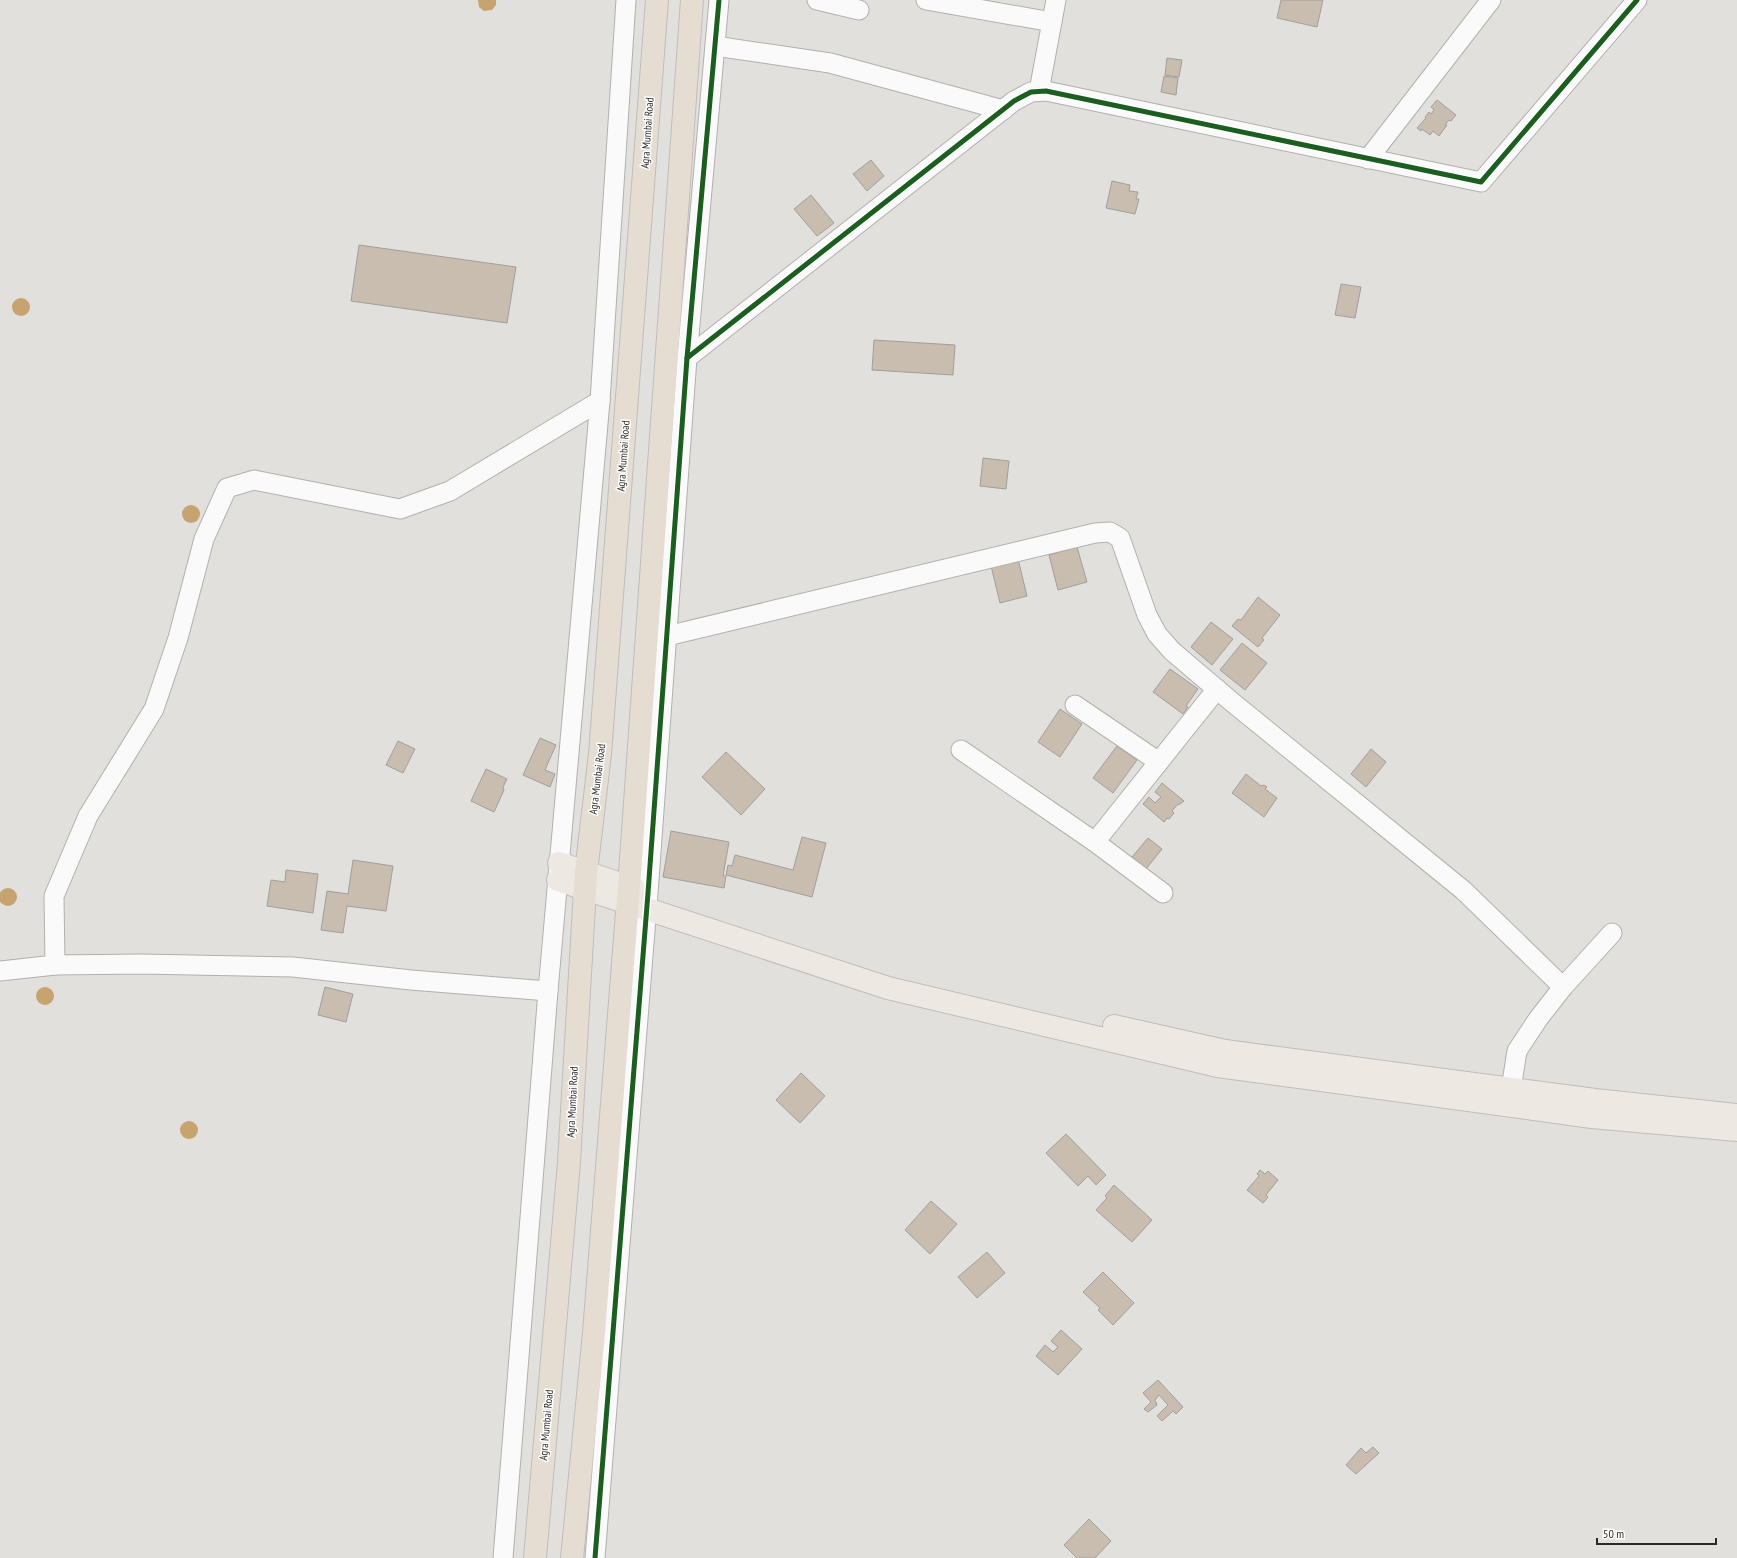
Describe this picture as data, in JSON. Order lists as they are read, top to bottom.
{
  "streets": {
    "highway": ["Agra Mumbai Road"]
  },
  "scale_bar": "50 m"
}
